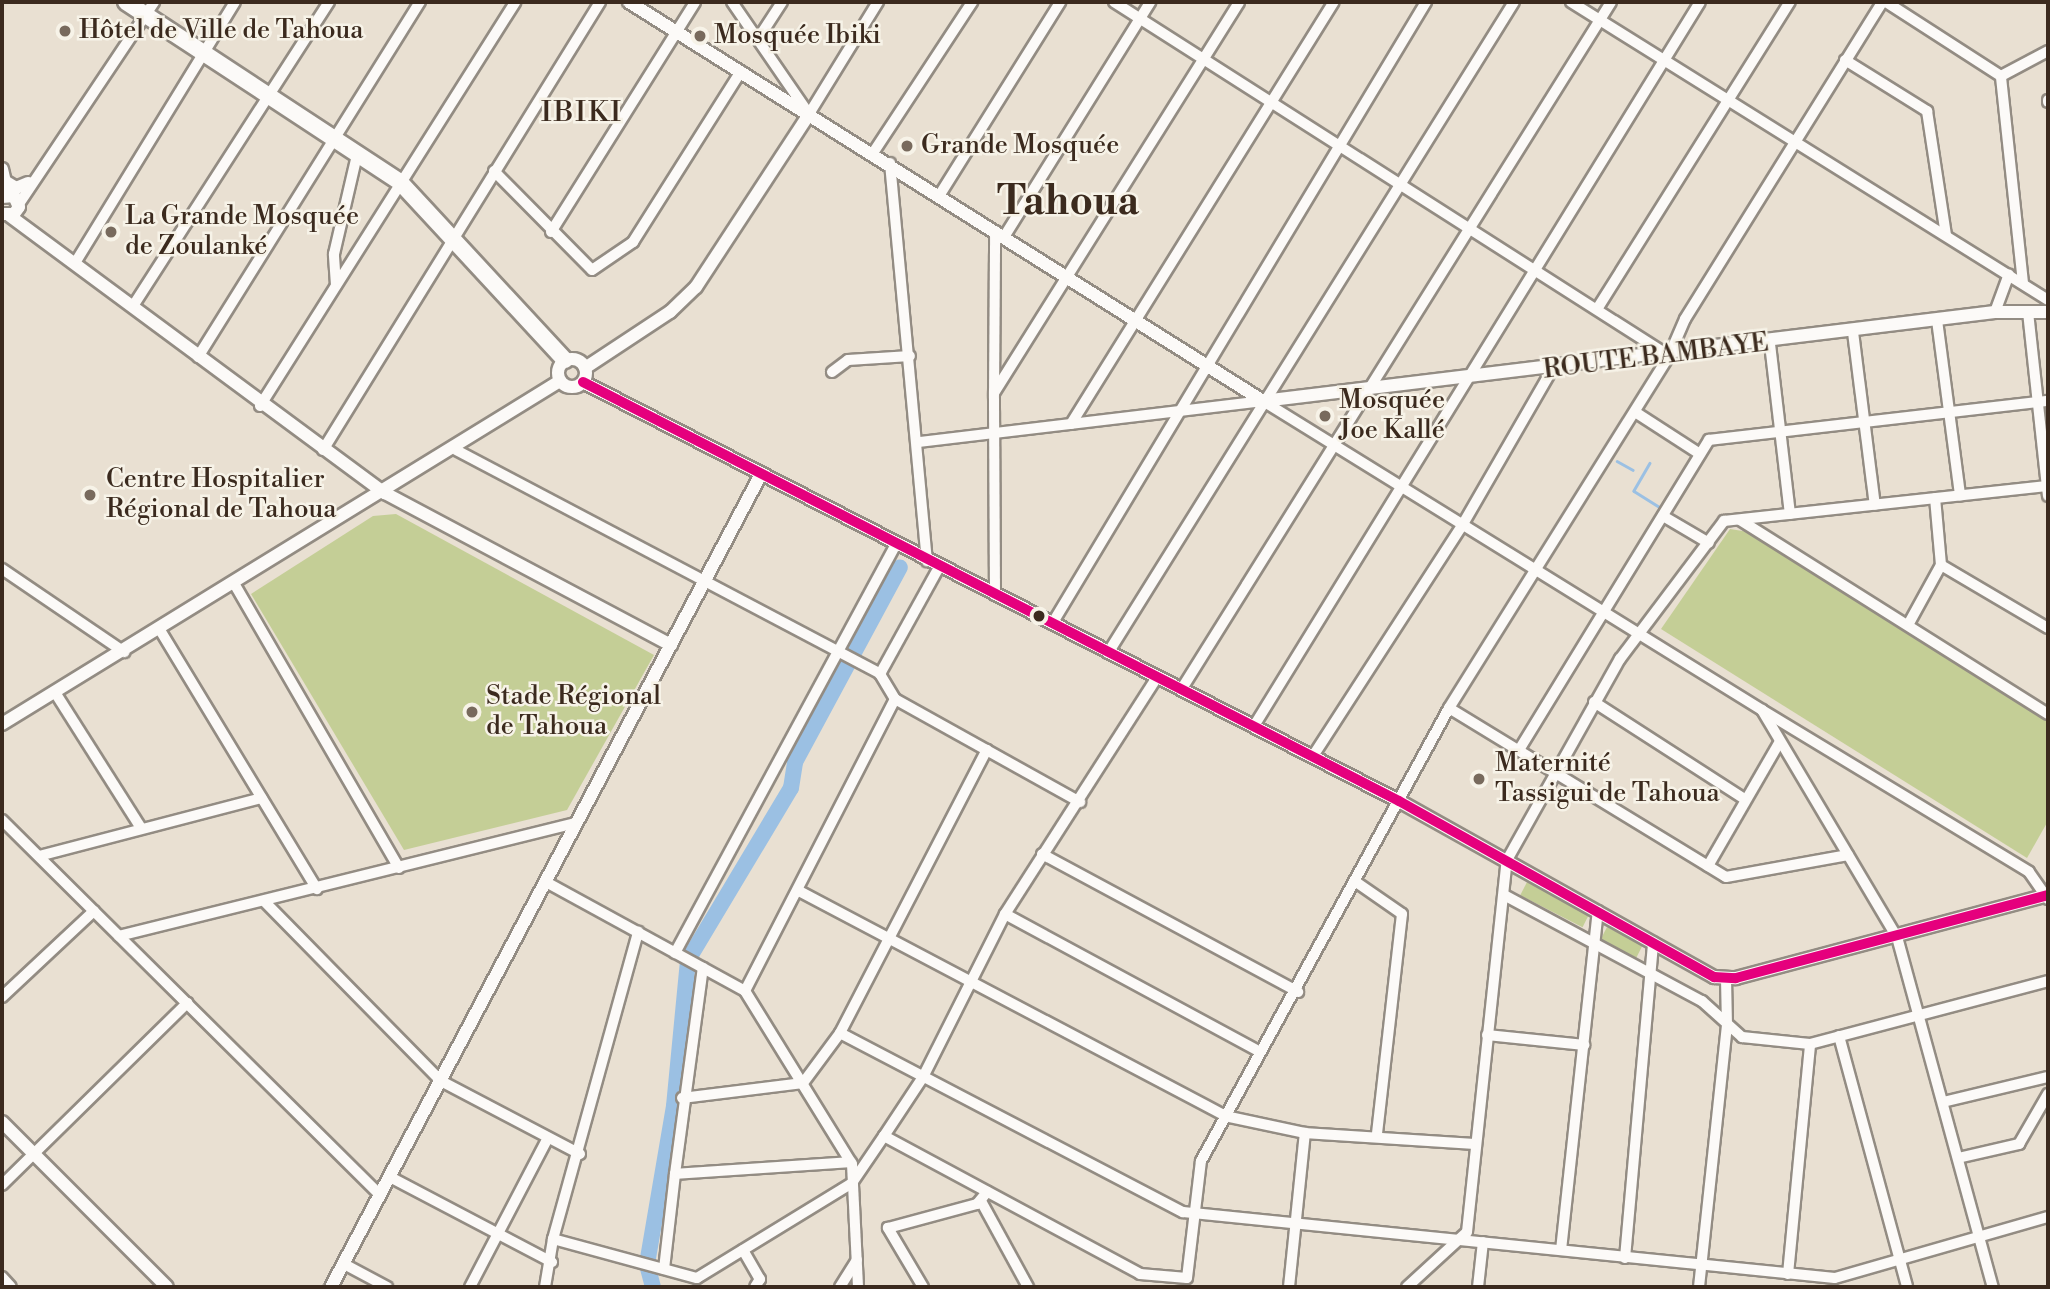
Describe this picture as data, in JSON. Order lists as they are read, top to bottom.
{
  "streets": {
    "street": ["ROUTE BAMBAYE"]
  },
  "districts": ["IBIKI", "Tahoua"],
  "places": [
    "Hôtel de Ville de Tahoua",
    "Mosquée Ibiki",
    "Grande Mosquée",
    "La Grande Mosquée de Zoulanké",
    "Mosquée Joe Kallé",
    "Centre Hospitalier Régional de Tahoua",
    "Stade Régional de Tahoua",
    "Maternité Tassigui de Tahoua"
  ]
}
